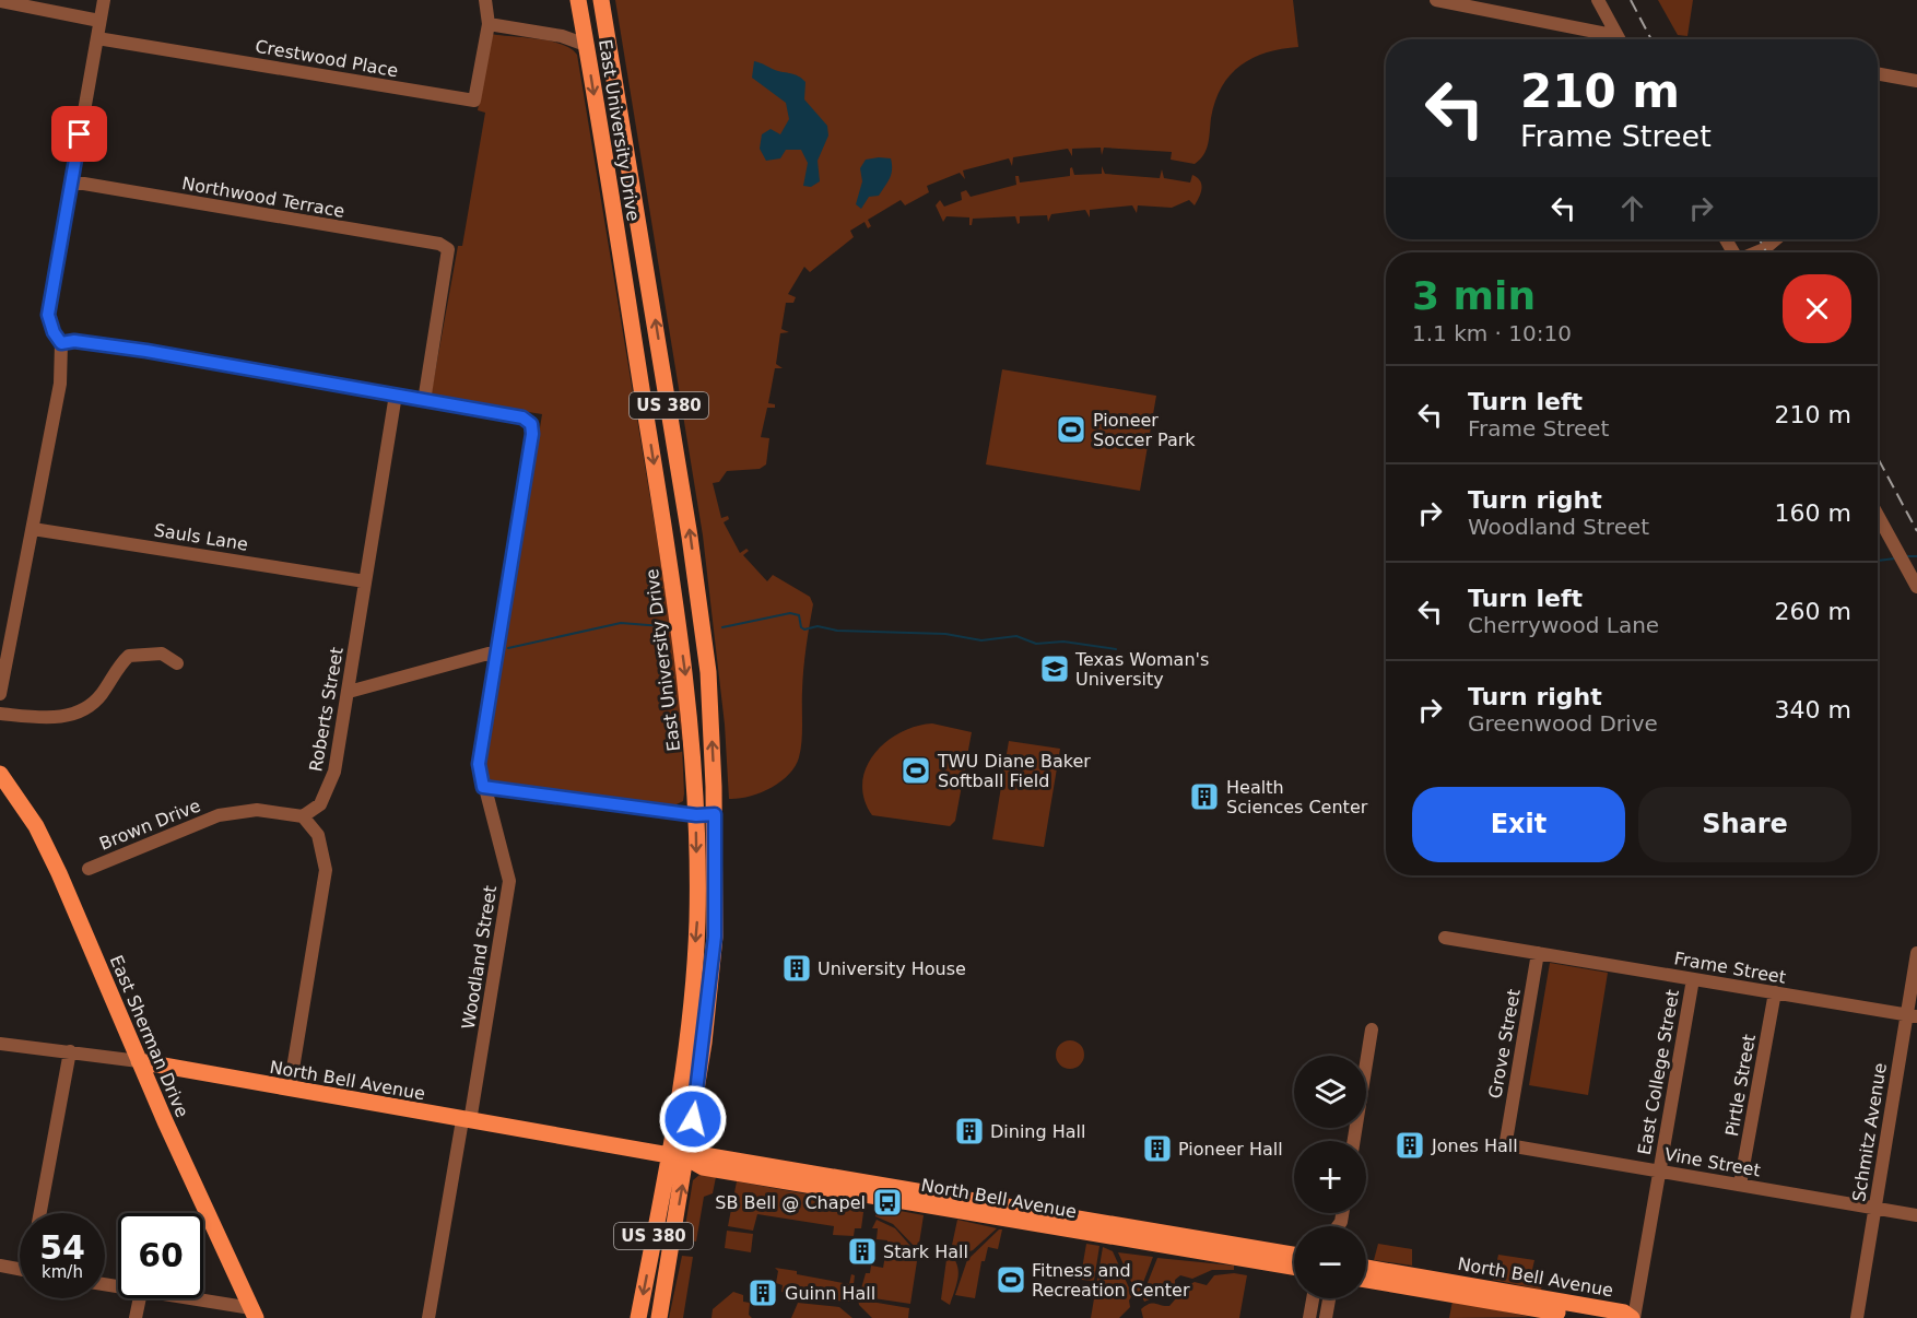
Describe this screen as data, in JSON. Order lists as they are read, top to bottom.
{
  "streets": {
    "main road": [
      "East University Drive",
      "US 380",
      "East Sherman Drive",
      "North Bell Avenue"
    ],
    "street": [
      "Crestwood Place",
      "Northwood Terrace",
      "Sauls Lane",
      "Roberts Street",
      "Brown Drive",
      "Woodland Street",
      "Frame Street",
      "Grove Street",
      "East College Street",
      "Pirtle Street",
      "Schmitz Avenue",
      "Vine Street"
    ]
  },
  "crossings": [
    ["East University Drive", "North Bell Avenue"],
    ["Northwood Terrace", "Woodland Street"],
    ["Sauls Lane", "Roberts Street"],
    ["Roberts Street", "Brown Drive"],
    ["Woodland Street", "North Bell Avenue"],
    ["Frame Street", "Grove Street"],
    ["Frame Street", "East College Street"],
    ["Frame Street", "Pirtle Street"],
    ["Frame Street", "Schmitz Avenue"],
    ["East Sherman Drive", "North Bell Avenue"],
    ["Grove Street", "Vine Street"],
    ["East College Street", "North Bell Avenue"],
    ["East College Street", "Vine Street"],
    ["Pirtle Street", "Vine Street"],
    ["Schmitz Avenue", "Vine Street"]
  ],
  "places": {
    "sports": ["Pioneer Soccer Park", "TWU Diane Baker Softball Field", "Fitness and Recreation Center"],
    "school or university": ["Texas Woman's University"],
    "building": [
      "Health Sciences Center",
      "University House",
      "Dining Hall",
      "Jones Hall",
      "Pioneer Hall",
      "Stark Hall",
      "Guinn Hall"
    ],
    "bus stop": ["SB Bell @ Chapel"]
  },
  "page": {
    "turn": ["210 m", "Frame Street"],
    "heading": ["3 min", "1.1 km · 10:10"],
    "list": [
      {
        "name": "Turn left",
        "note": "Frame Street",
        "value": "210 m"
      },
      {
        "name": "Turn right",
        "note": "Woodland Street",
        "value": "160 m"
      },
      {
        "name": "Turn left",
        "note": "Cherrywood Lane",
        "value": "260 m"
      },
      {
        "name": "Turn right",
        "note": "Greenwood Drive",
        "value": "340 m"
      }
    ],
    "buttons": ["Exit", "Share"],
    "map_buttons": ["+", "−"],
    "speed": "54 km/h",
    "limit": "60"
  }
}
